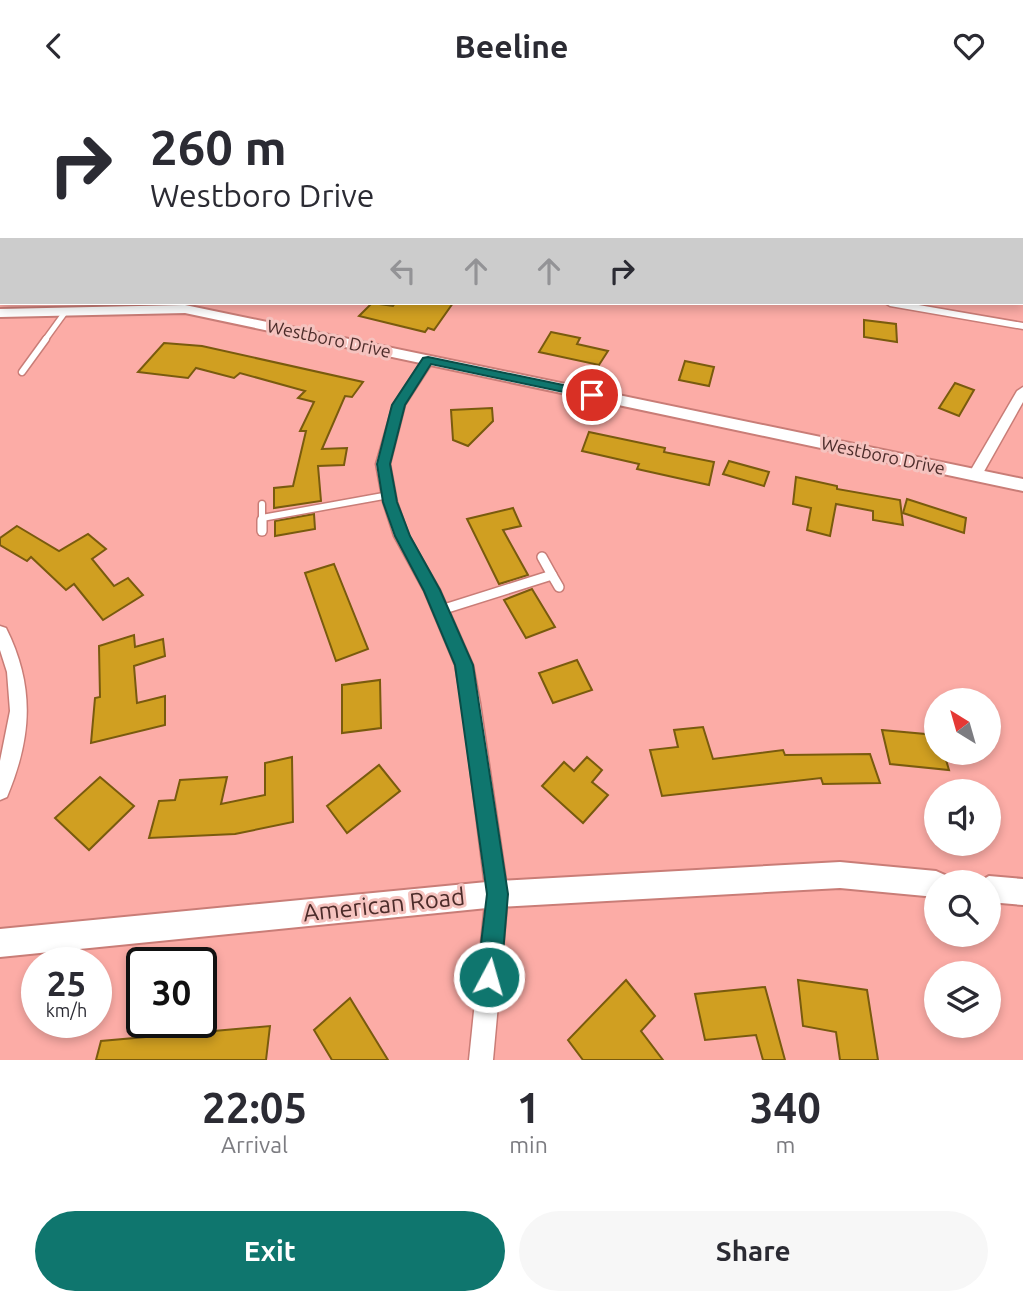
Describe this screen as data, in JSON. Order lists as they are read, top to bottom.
{
  "streets": {
    "street": ["Westboro Drive", "American Road"]
  },
  "north": "top left",
  "page": {
    "header": "Beeline",
    "turn": ["260 m", "Westboro Drive"],
    "speed": "25 km/h",
    "limit": "30",
    "eta": [
      "22:05",
      "Arrival",
      "1",
      "min",
      "340",
      "m"
    ],
    "buttons": ["Exit", "Share"]
  }
}
